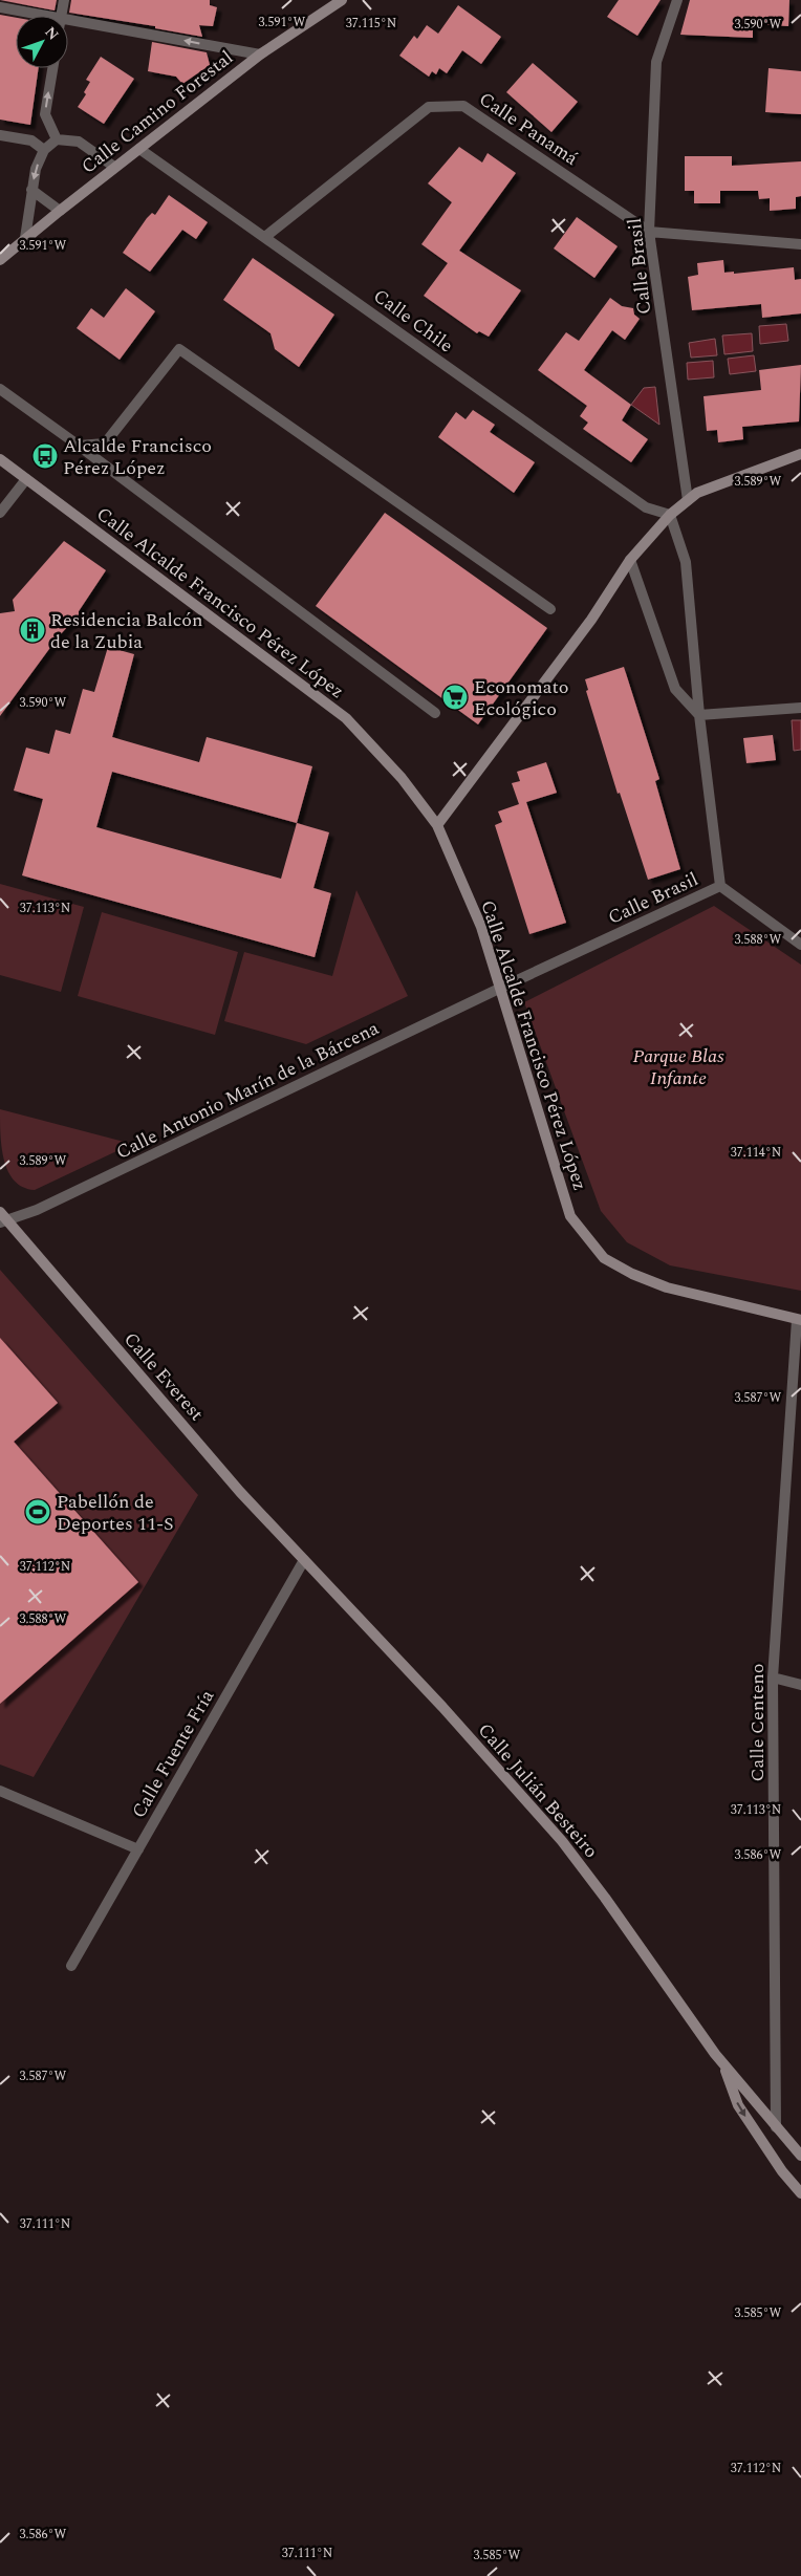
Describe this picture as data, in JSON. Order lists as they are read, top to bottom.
{
  "streets": {
    "street": [
      "Calle Camino Forestal",
      "Calle Panamá",
      "Calle Brasil",
      "Calle Chile",
      "Calle Alcalde Francisco Pérez López",
      "Calle Antonio Marín de la Bárcena",
      "Calle Everest",
      "Calle Centeno",
      "Calle Fuente Fría",
      "Calle Julián Besteiro"
    ]
  },
  "crossings": [
    ["Calle Camino Forestal", "Calle Chile"],
    ["Calle Panamá", "Calle Brasil"],
    ["Calle Panamá", "Calle Chile"],
    ["Calle Brasil", "Calle Chile"],
    ["Calle Brasil", "Calle Alcalde Francisco Pérez López"],
    ["Calle Brasil", "Calle Antonio Marín de la Bárcena"],
    ["Calle Alcalde Francisco Pérez López", "Calle Antonio Marín de la Bárcena"],
    ["Calle Alcalde Francisco Pérez López", "Calle Centeno"],
    ["Calle Antonio Marín de la Bárcena", "Calle Everest"],
    ["Calle Everest", "Calle Fuente Fría"],
    ["Calle Everest", "Calle Julián Besteiro"],
    ["Calle Centeno", "Calle Julián Besteiro"],
    ["Calle Fuente Fría", "Calle Julián Besteiro"]
  ],
  "parks": ["Parque Blas Infante"],
  "places": {
    "bus stop": ["Alcalde Francisco Pérez López"],
    "building": ["Residencia Balcón de la Zubia"],
    "supermarket": ["Economato Ecológico"],
    "sports": ["Pabellón de Deportes 11-S"]
  },
  "north": "top right",
  "coordinates": [
    "3.591°W",
    "37.115°N",
    "3.590°W",
    "3.589°W",
    "37.113°N",
    "3.588°W",
    "37.114°N",
    "3.587°W",
    "37.112°N",
    "3.586°W",
    "37.111°N",
    "3.585°W"
  ]
}
